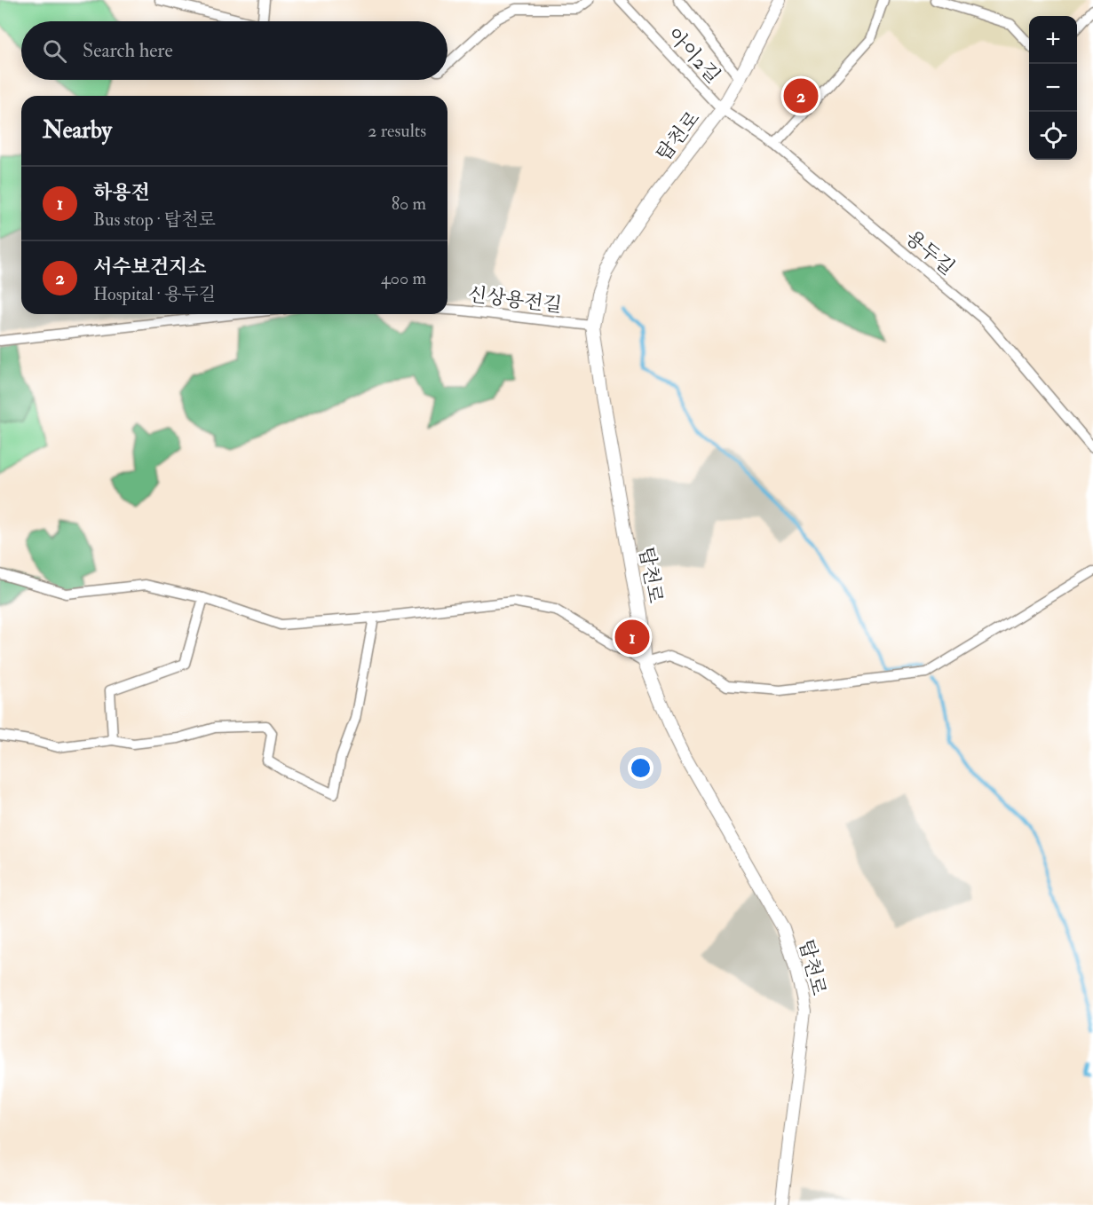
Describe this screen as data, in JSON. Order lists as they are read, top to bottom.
{
  "streets": {
    "main road": ["탑천로"],
    "street": ["아이2길", "용두길", "신상용전길"]
  },
  "crossings": [
    ["아이2길", "탑천로"],
    ["아이2길", "용두길"],
    ["탑천로", "용두길"],
    ["탑천로", "신상용전길"]
  ],
  "page": {
    "map_buttons": ["+", "−"],
    "search": "Search here",
    "pins": ["2", "1"],
    "heading": ["Nearby", "2 results"],
    "list": [
      {
        "mark": "1",
        "name": "하용전",
        "note": "Bus stop · 탑천로",
        "value": "80 m"
      },
      {
        "mark": "2",
        "name": "서수보건지소",
        "note": "Hospital · 용두길",
        "value": "400 m"
      }
    ]
  }
}
